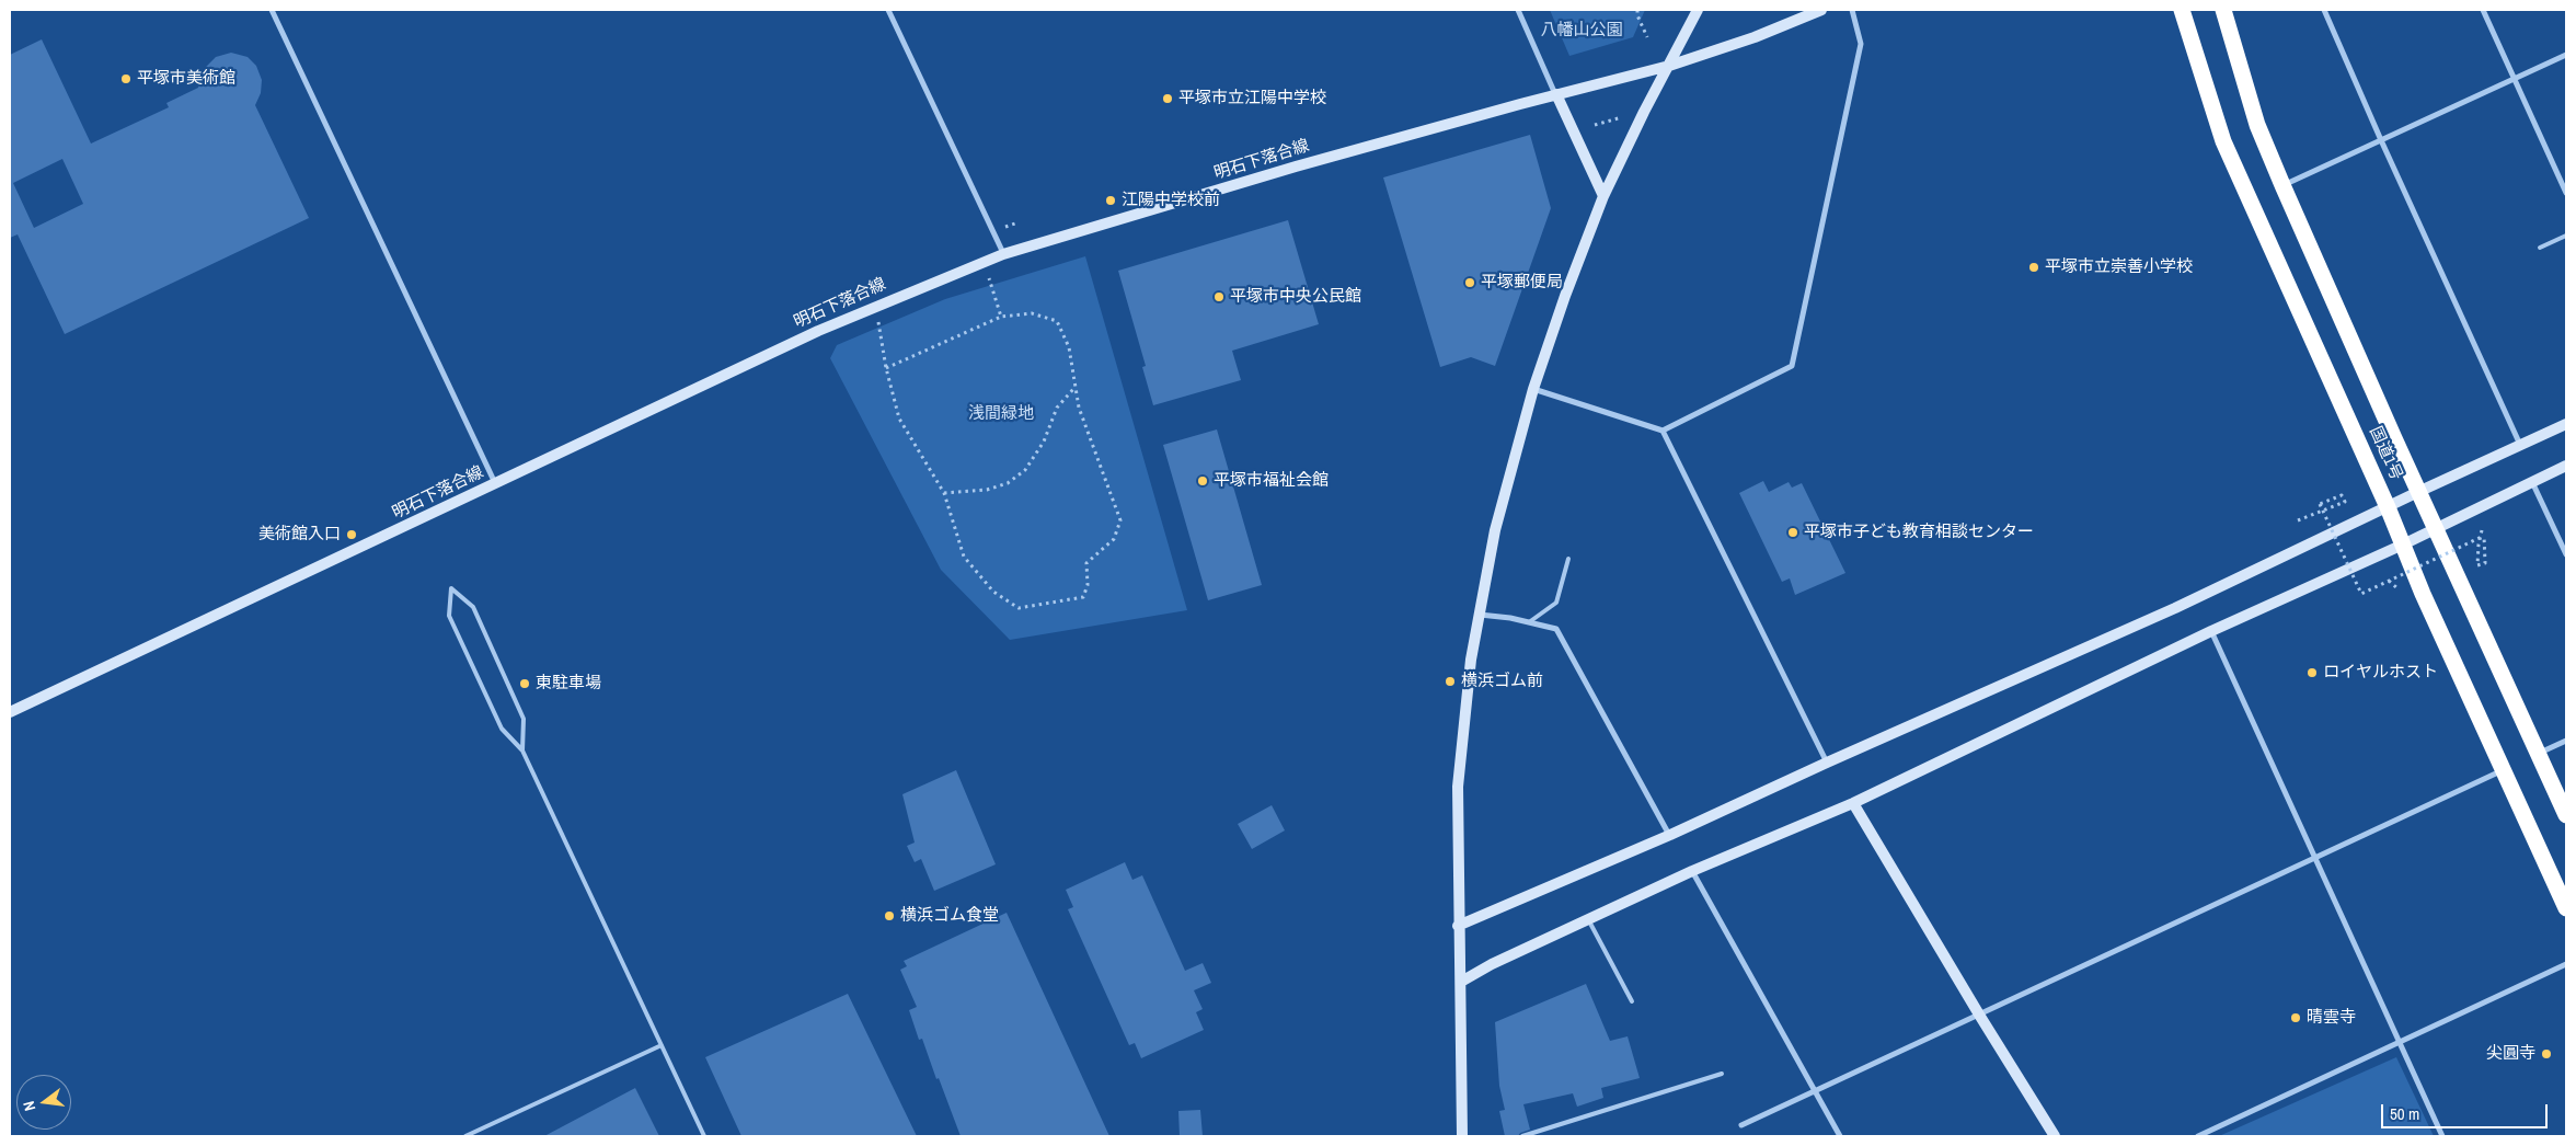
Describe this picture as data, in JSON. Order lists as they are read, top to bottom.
{
  "streets": {
    "highway": ["国道1号"],
    "street": ["明石下落合線"]
  },
  "parks": ["八幡山公園", "浅間緑地"],
  "places": [
    "平塚市美術館",
    "平塚市立江陽中学校",
    "江陽中学校前",
    "平塚市立崇善小学校",
    "平塚郵便局",
    "平塚市中央公民館",
    "平塚市福祉会館",
    "平塚市子ども教育相談センター",
    "美術館入口",
    "ロイヤルホスト",
    "横浜ゴム前",
    "東駐車場",
    "横浜ゴム食堂",
    "晴雲寺",
    "尖圓寺"
  ],
  "scale_bar": "50 m",
  "north": "left"
}
